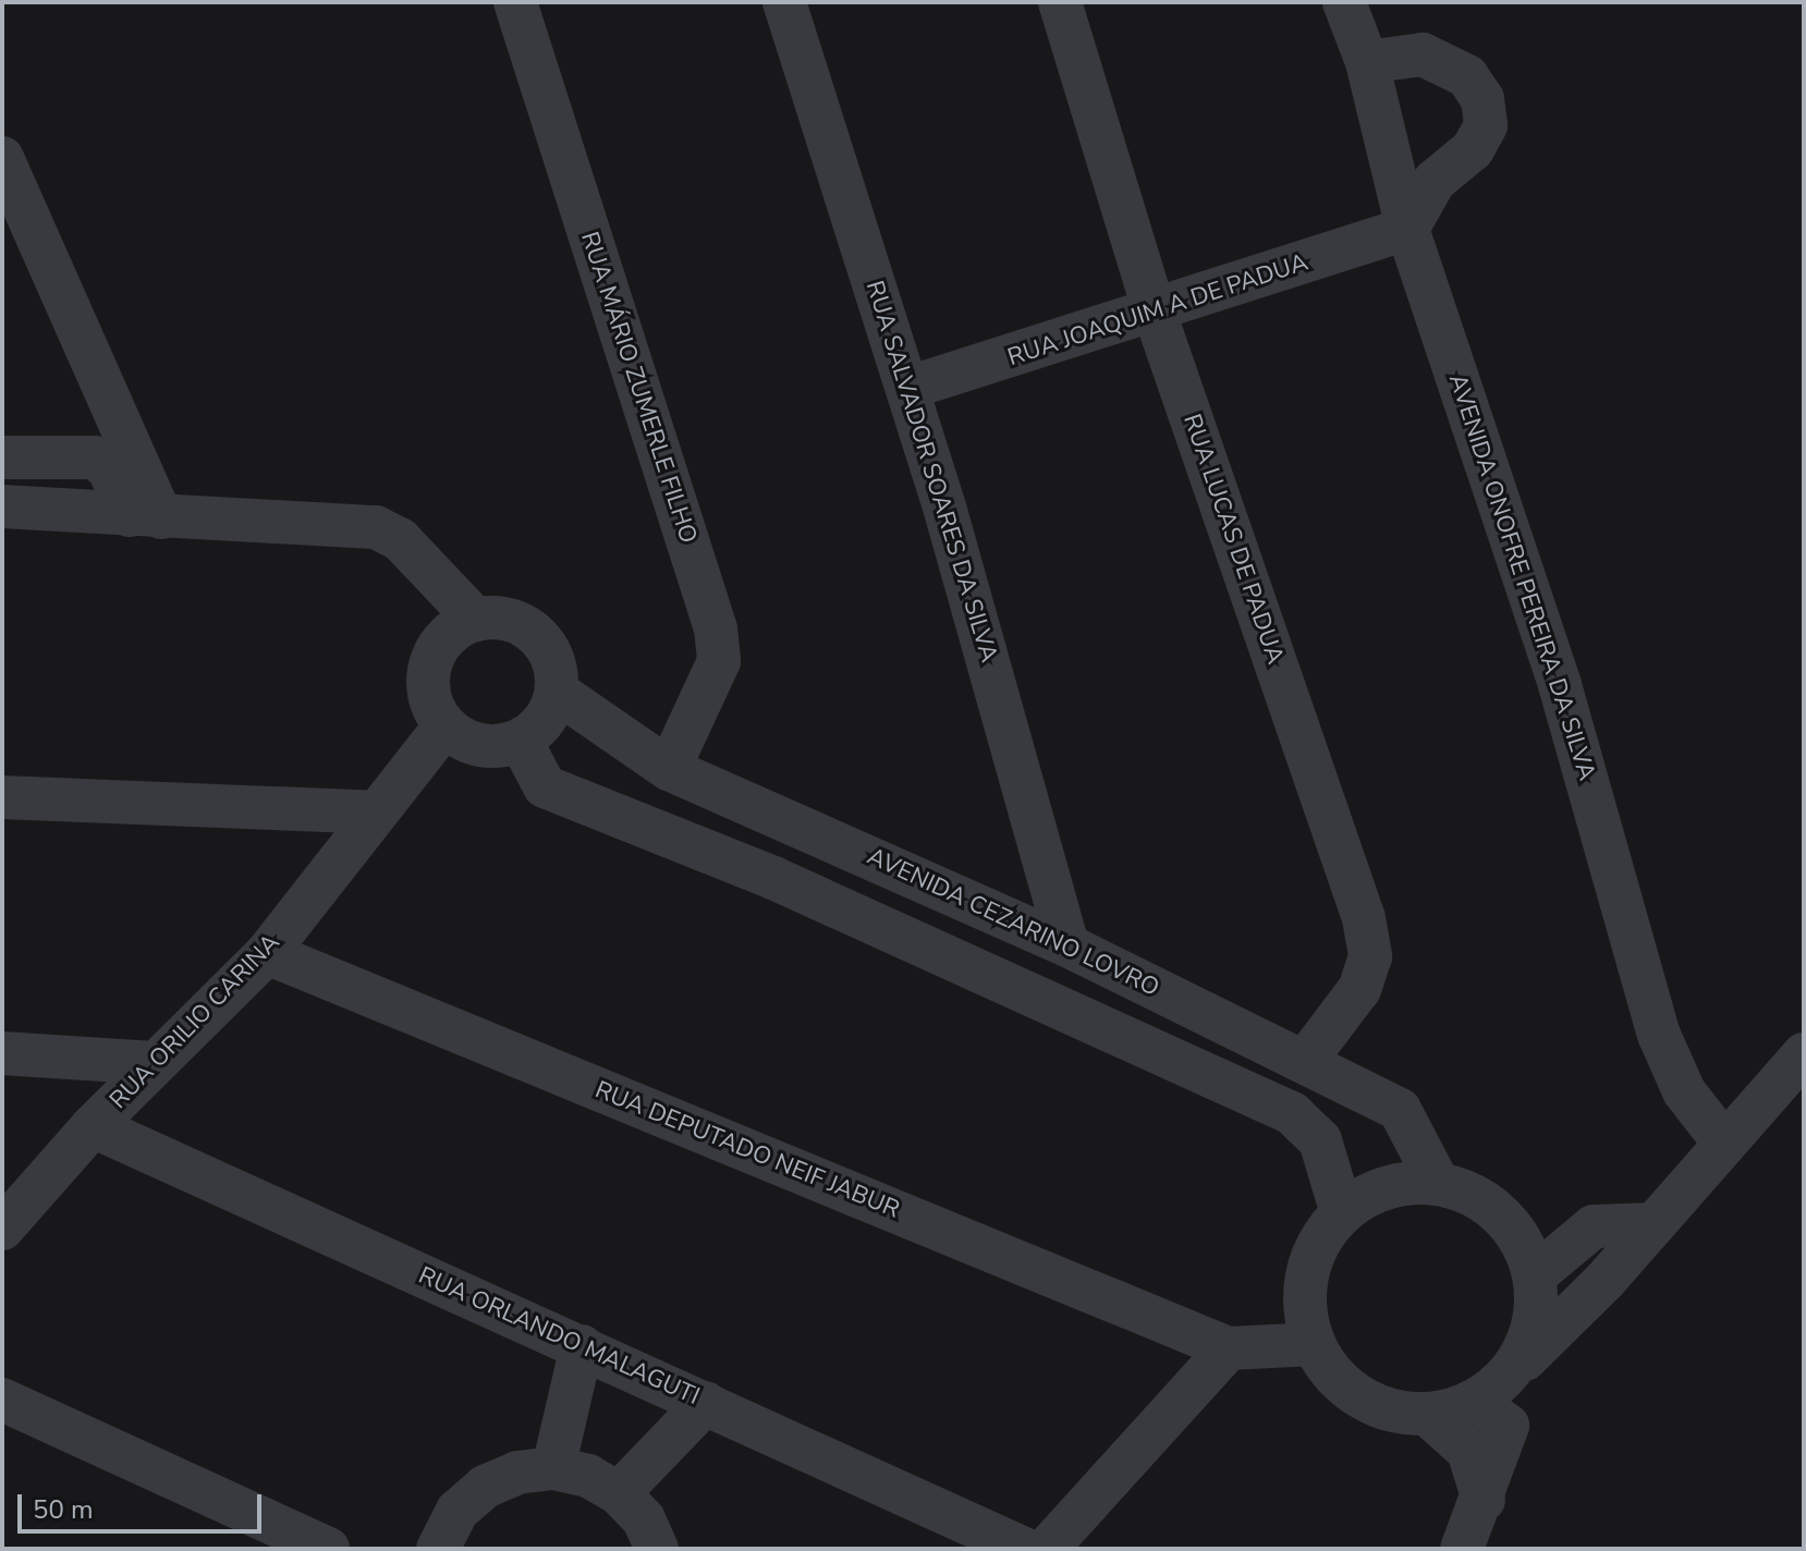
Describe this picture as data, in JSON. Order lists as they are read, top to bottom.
{
  "streets": {
    "street": [
      "RUA JOAQUIM A DE PADUA",
      "RUA MÁRIO ZUMERLE FILHO",
      "RUA SALVADOR SOARES DA SILVA",
      "RUA LUCAS DE PADUA",
      "AVENIDA ONOFRE PEREIRA DA SILVA",
      "AVENIDA CEZARINO LOVRO",
      "RUA ORILIO CARINA",
      "RUA DEPUTADO NEIF JABUR",
      "RUA ORLANDO MALAGUTI"
    ]
  },
  "crossings": [
    ["RUA JOAQUIM A DE PADUA", "RUA SALVADOR SOARES DA SILVA"],
    ["RUA JOAQUIM A DE PADUA", "RUA LUCAS DE PADUA"],
    ["RUA JOAQUIM A DE PADUA", "AVENIDA ONOFRE PEREIRA DA SILVA"],
    ["RUA MÁRIO ZUMERLE FILHO", "AVENIDA CEZARINO LOVRO"],
    ["RUA SALVADOR SOARES DA SILVA", "AVENIDA CEZARINO LOVRO"],
    ["RUA LUCAS DE PADUA", "AVENIDA CEZARINO LOVRO"],
    ["AVENIDA CEZARINO LOVRO", "RUA ORILIO CARINA"],
    ["RUA ORILIO CARINA", "RUA DEPUTADO NEIF JABUR"],
    ["RUA ORILIO CARINA", "RUA ORLANDO MALAGUTI"]
  ],
  "scale_bar": "50 m"
}
